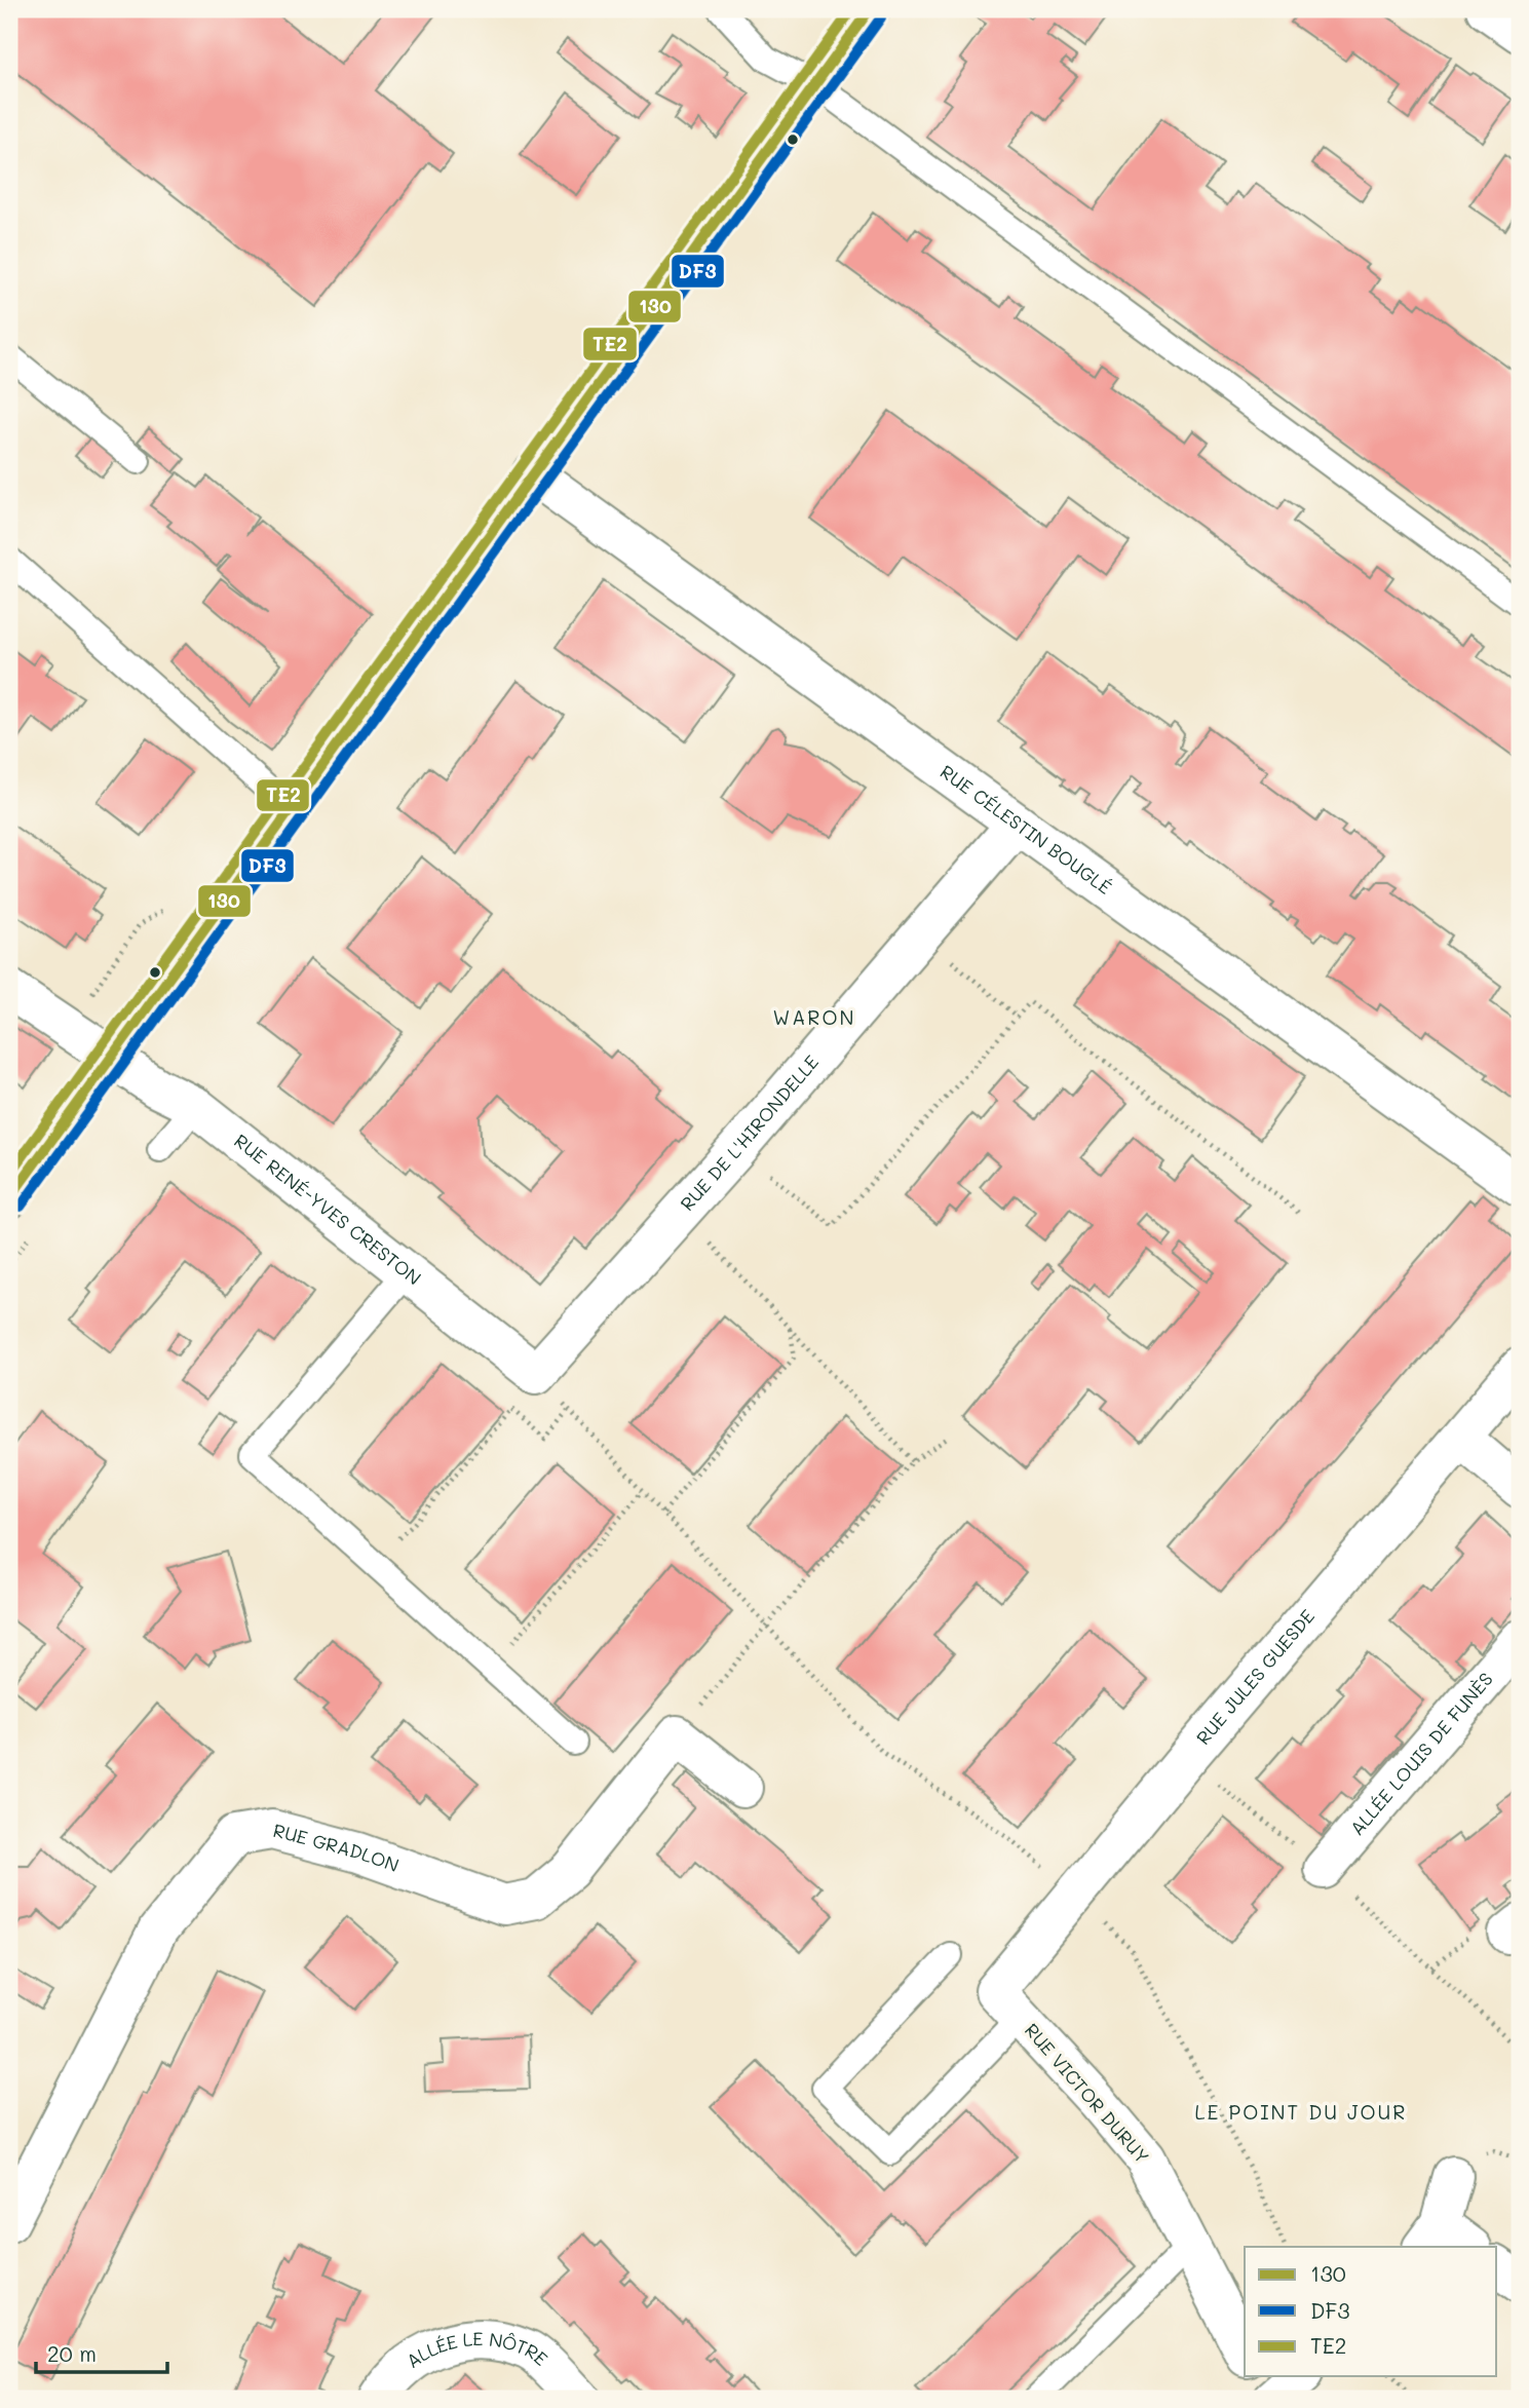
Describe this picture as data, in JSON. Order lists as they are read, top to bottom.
{
  "streets": {
    "street": [
      "RUE CÉLESTIN BOUGLÉ",
      "RUE DE L'HIRONDELLE",
      "RUE RENÉ-YVES CRESTON",
      "RUE JULES GUESDE",
      "ALLÉE LOUIS DE FUNÈS",
      "RUE GRADLON",
      "RUE VICTOR DURUY",
      "ALLÉE LE NÔTRE"
    ]
  },
  "crossings": [
    ["RUE CÉLESTIN BOUGLÉ", "RUE DE L'HIRONDELLE"],
    ["RUE DE L'HIRONDELLE", "RUE RENÉ-YVES CRESTON"],
    ["RUE JULES GUESDE", "RUE VICTOR DURUY"]
  ],
  "districts": ["WARON", "LE POINT DU JOUR"],
  "lines": ["transit line 130", "transit line TE2", "transit line DF3"],
  "legend": ["130", "DF3", "TE2"],
  "scale_bar": "20 m"
}
